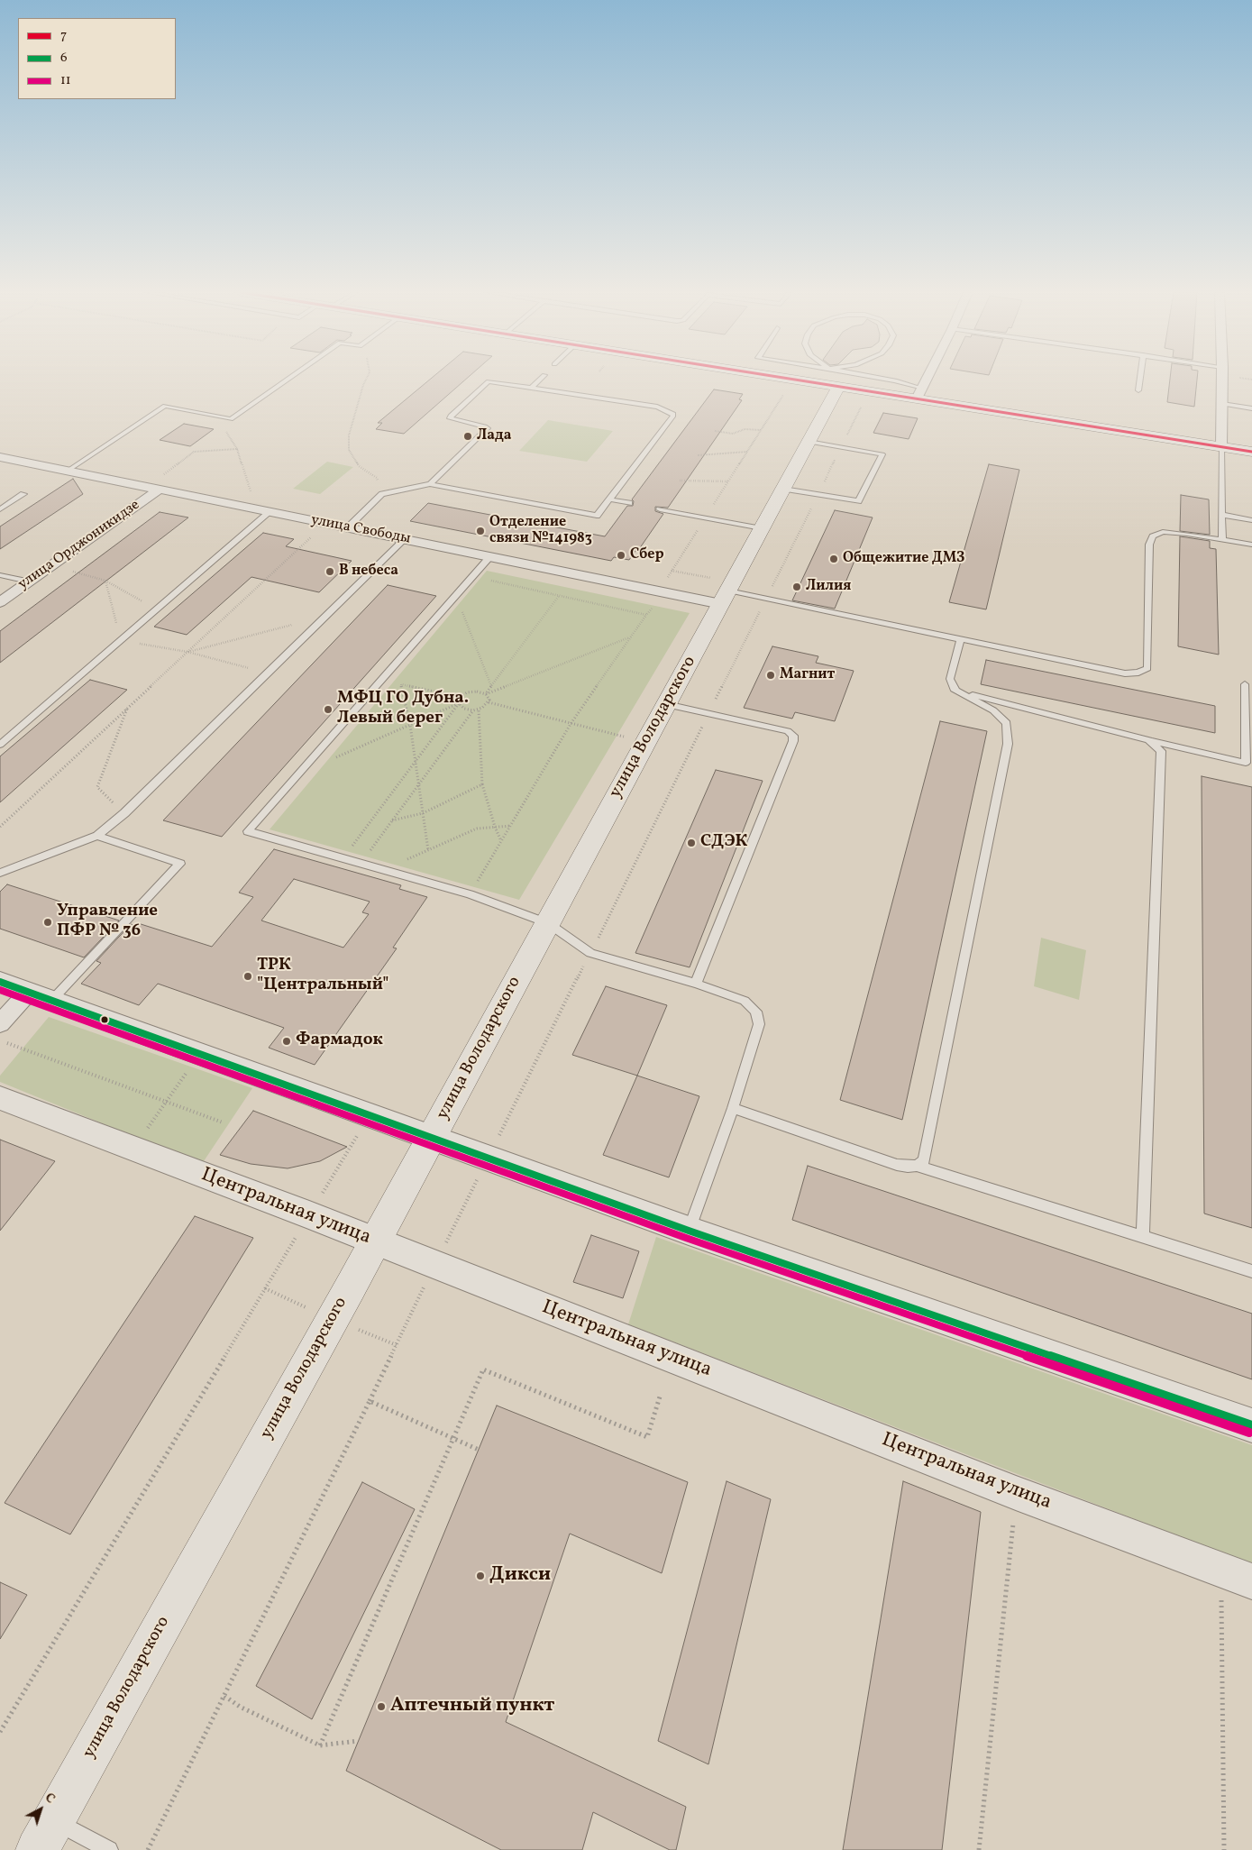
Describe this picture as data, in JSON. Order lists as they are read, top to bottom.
{
  "streets": {
    "main road": ["улица Володарского"],
    "street": ["улица Свободы", "улица Орджоникидзе", "Центральная улица"]
  },
  "crossings": [
    ["улица Свободы", "улица Орджоникидзе"],
    ["улица Свободы", "улица Володарского"],
    ["улица Володарского", "Центральная улица"]
  ],
  "places": [
    "Лада",
    "Отделение связи №141983",
    "Сбер",
    "Общежитие ДМЗ",
    "В небеса",
    "Лилия",
    "Магнит",
    "МФЦ ГО Дубна. Левый берег",
    "СДЭК",
    "Управление ПФР № 36",
    "ТРК \"Центральный\"",
    "Фармадок",
    "Дикси",
    "Аптечный пункт"
  ],
  "lines": ["transit line 7", "transit line 6", "transit line 11"],
  "legend": ["7", "6", "11"],
  "north": "top right"
}
